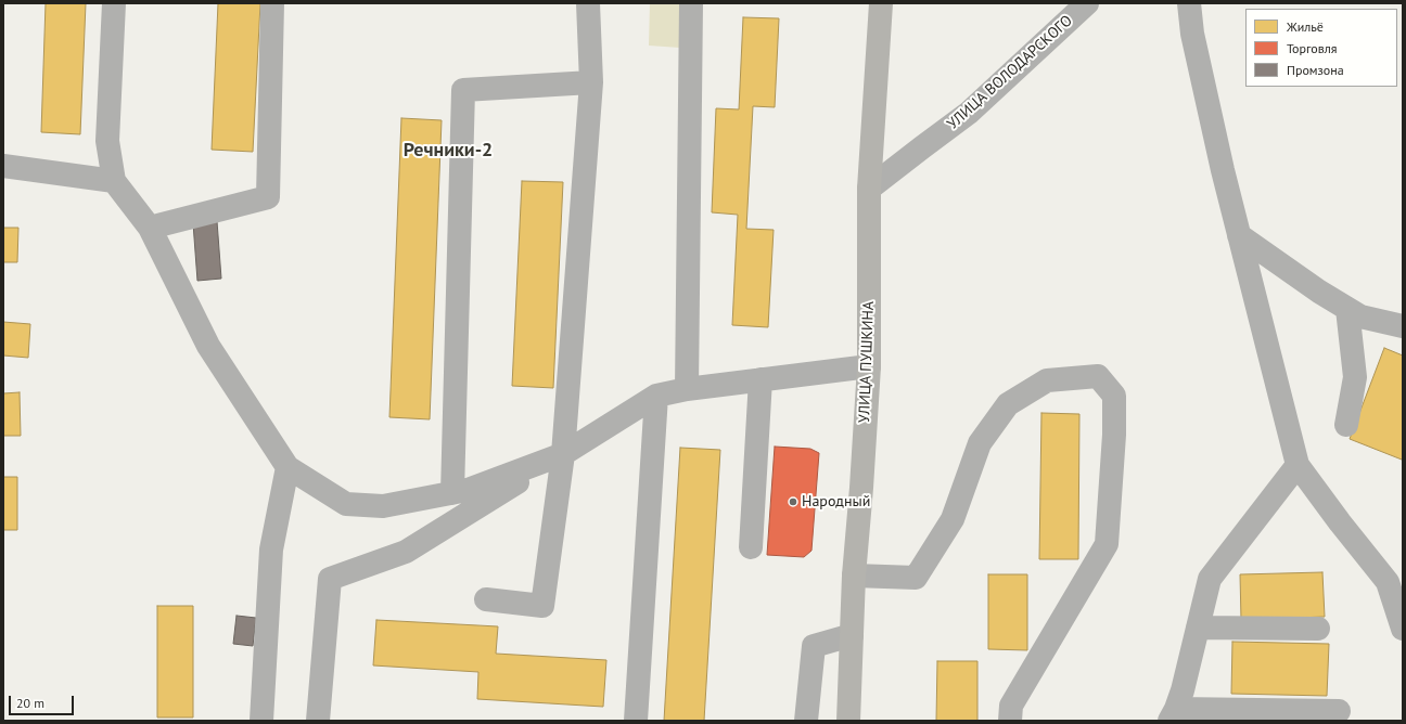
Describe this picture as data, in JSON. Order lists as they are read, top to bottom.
{
  "streets": {
    "main road": ["УЛИЦА ПУШКИНА"],
    "street": ["УЛИЦА ВОЛОДАРСКОГО"]
  },
  "crossings": [
    ["УЛИЦА ВОЛОДАРСКОГО", "УЛИЦА ПУШКИНА"]
  ],
  "districts": ["Речники-2"],
  "places": ["Народный"],
  "legend": ["Жильё", "Торговля", "Промзона"],
  "scale_bar": "20 m"
}
